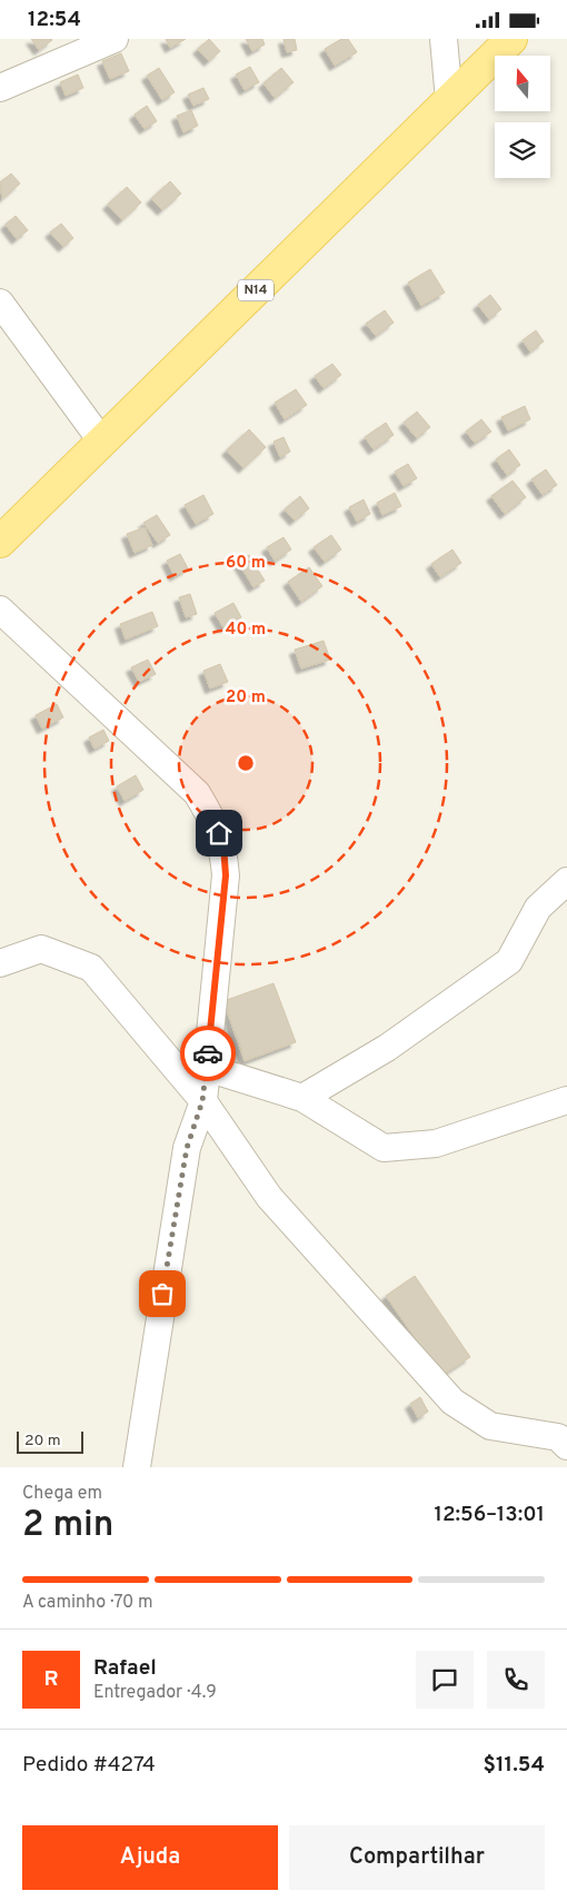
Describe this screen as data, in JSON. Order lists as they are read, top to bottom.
{
  "streets": {
    "main road": ["N14"]
  },
  "scale_bar": "20 m",
  "north": "top",
  "page": {
    "status": "12:54",
    "scale": "20 m",
    "heading": ["2 min", "Chega em", "12:56–13:01"],
    "panel": [
      "Rafael",
      "Entregador · 4.9",
      "Pedido #4274",
      "$11.54"
    ],
    "bar": "A caminho · 70 m",
    "round": "R",
    "buttons": ["Ajuda", "Compartilhar"]
  },
  "rings": ["60 m", "40 m", "20 m"]
}
